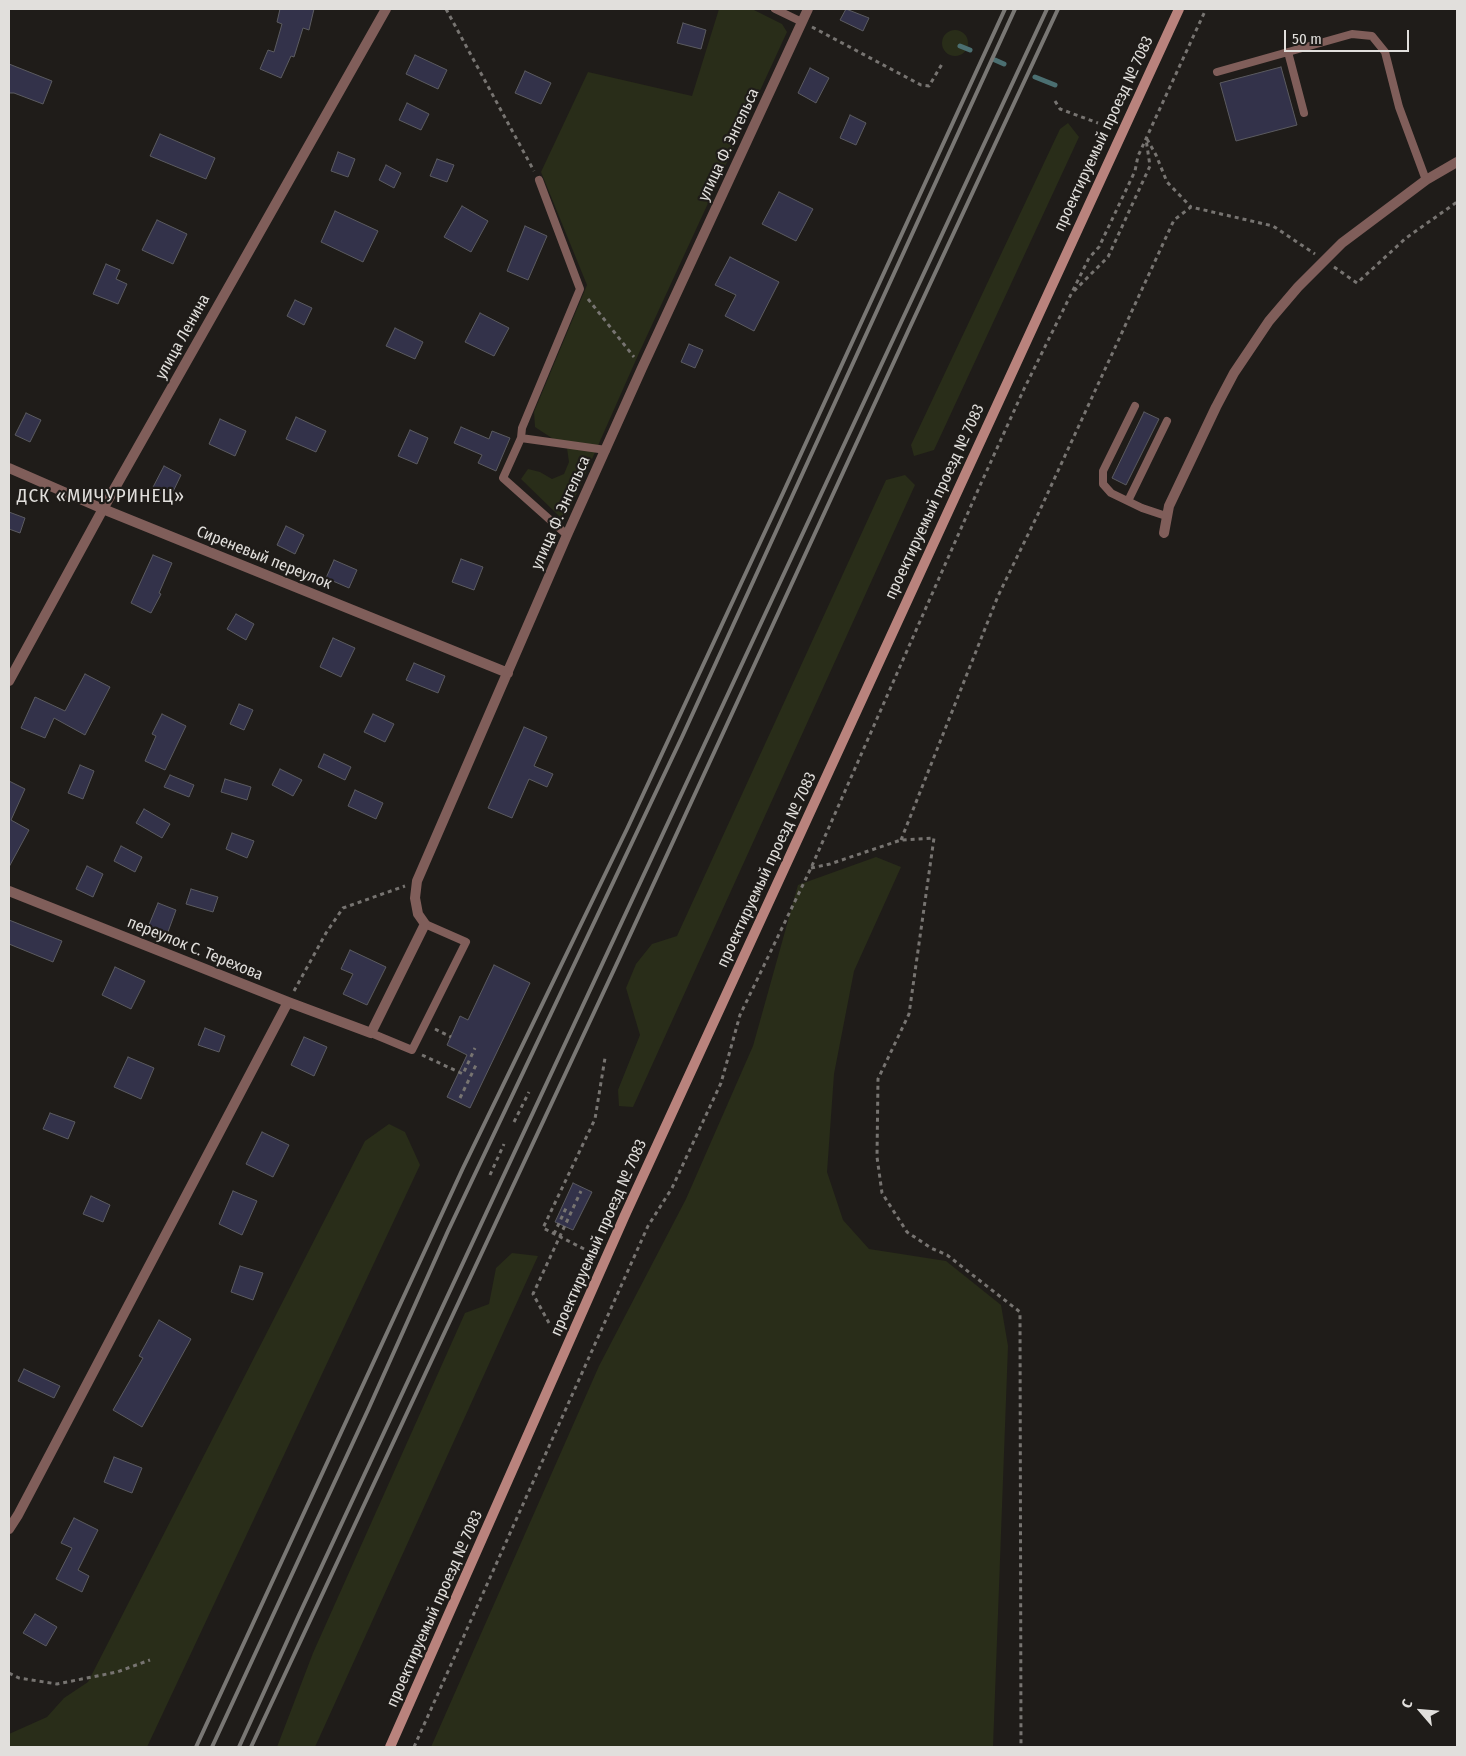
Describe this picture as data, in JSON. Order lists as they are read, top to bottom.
{
  "streets": {
    "main road": ["проектируемый проезд № 7083"],
    "street": [
      "улица Ф. Энгельса",
      "улица Ленина",
      "Сиреневый переулок",
      "переулок С. Терехова"
    ]
  },
  "crossings": [
    ["улица Ф. Энгельса", "Сиреневый переулок"],
    ["улица Ленина", "Сиреневый переулок"]
  ],
  "districts": ["ДСК «МИЧУРИНЕЦ»"],
  "scale_bar": "50 m",
  "north": "top left"
}
